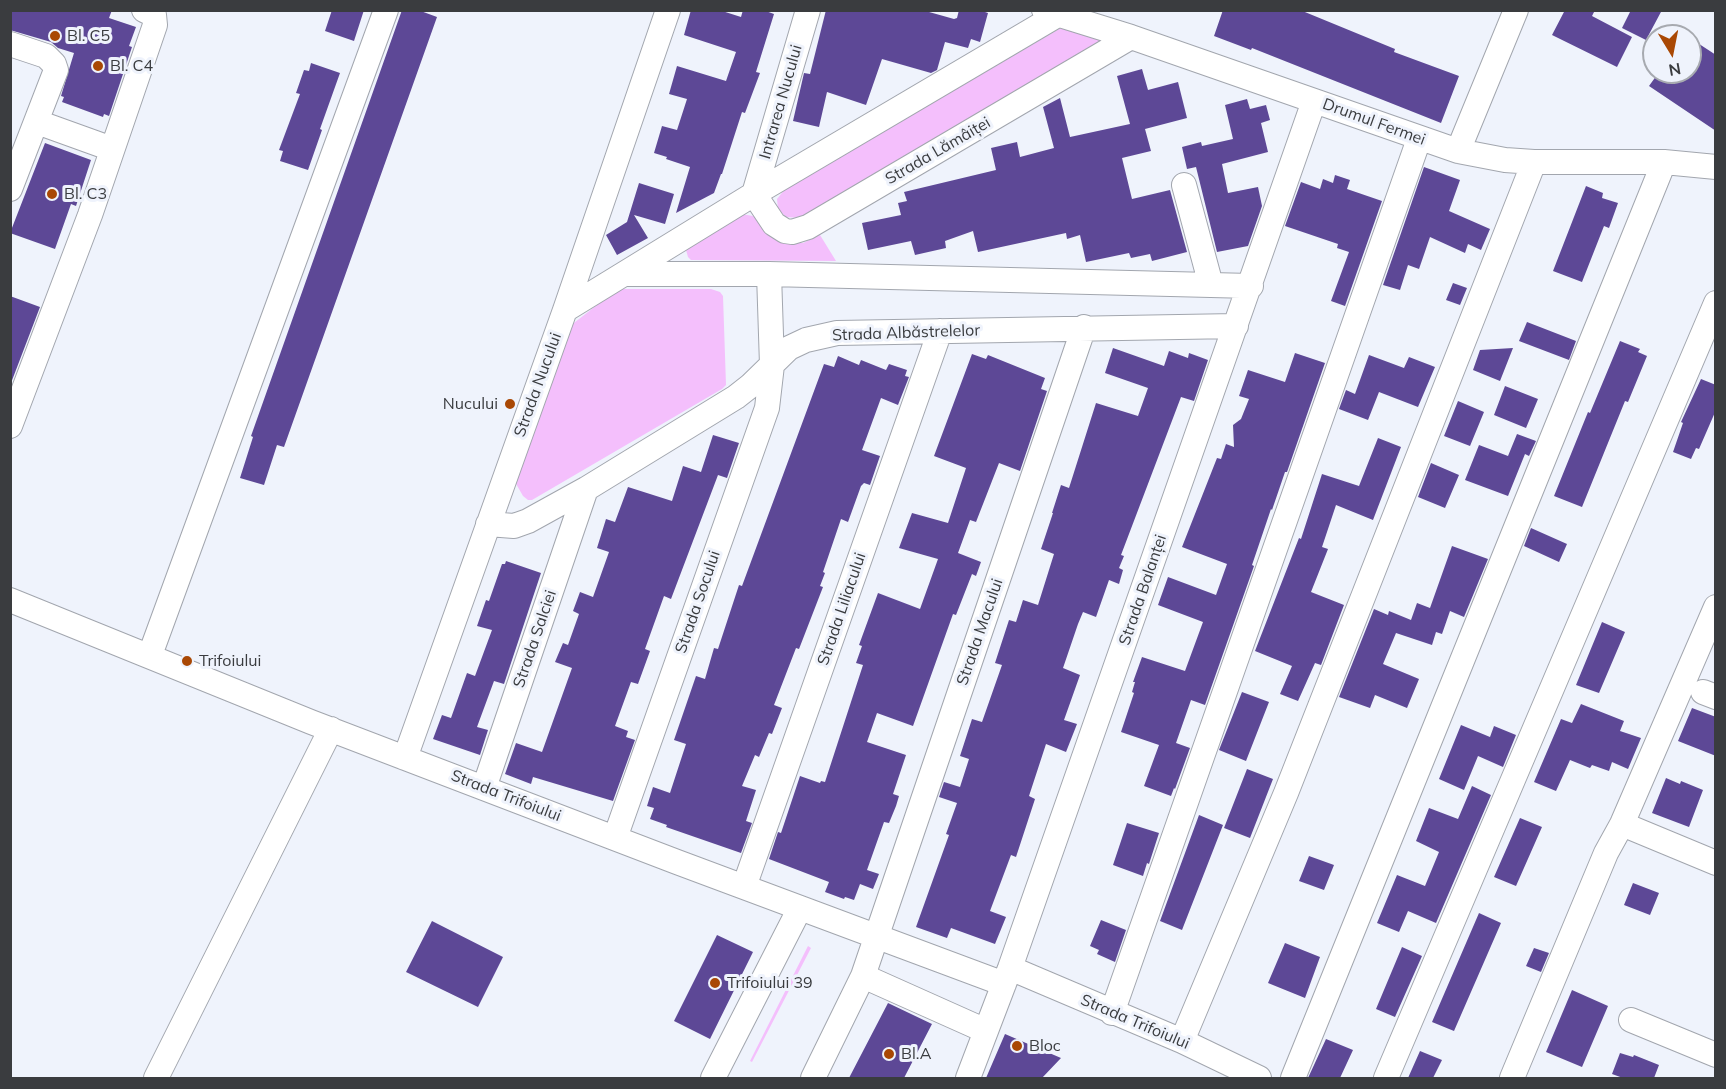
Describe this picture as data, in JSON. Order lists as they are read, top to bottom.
{
  "streets": {
    "street": [
      "Intrarea Nucului",
      "Drumul Fermei",
      "Strada Lămâiței",
      "Strada Albăstrelelor",
      "Strada Nucului",
      "Strada Balanței",
      "Strada Socului",
      "Strada Liliacului",
      "Strada Macului",
      "Strada Salciei",
      "Strada Trifoiului"
    ]
  },
  "crossings": [
    ["Intrarea Nucului", "Strada Lămâiței"],
    ["Drumul Fermei", "Strada Lămâiței"],
    ["Drumul Fermei", "Strada Balanței"],
    ["Strada Albăstrelelor", "Strada Nucului"],
    ["Strada Albăstrelelor", "Strada Balanței"],
    ["Strada Albăstrelelor", "Strada Socului"],
    ["Strada Albăstrelelor", "Strada Liliacului"],
    ["Strada Albăstrelelor", "Strada Macului"],
    ["Strada Albăstrelelor", "Strada Salciei"],
    ["Strada Nucului", "Strada Trifoiului"],
    ["Strada Balanței", "Strada Trifoiului"],
    ["Strada Socului", "Strada Trifoiului"],
    ["Strada Liliacului", "Strada Trifoiului"],
    ["Strada Macului", "Strada Trifoiului"],
    ["Strada Salciei", "Strada Trifoiului"]
  ],
  "places": [
    "Bl. C5",
    "Bl. C4",
    "Bl. C3",
    "Nucului",
    "Trifoiului",
    "Trifoiului 39",
    "Bloc",
    "Bl.A"
  ],
  "north": "bottom"
}
